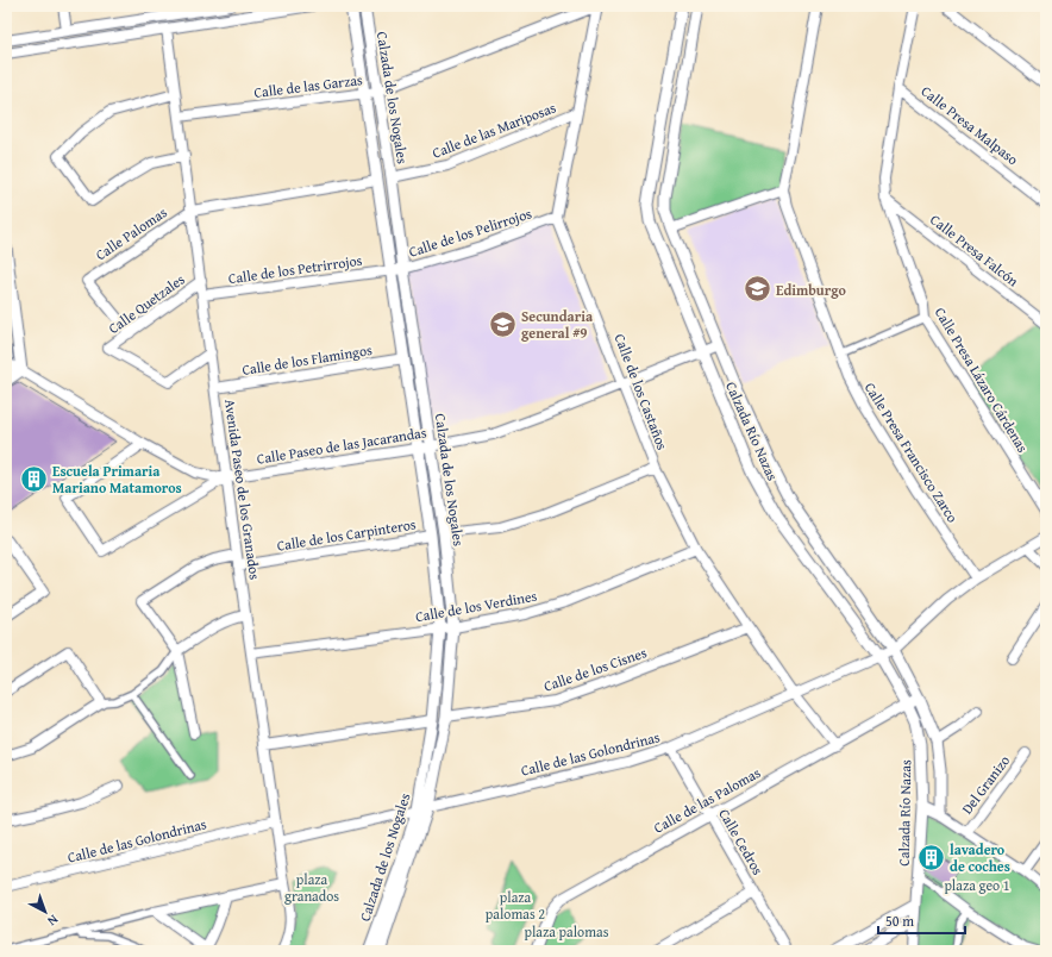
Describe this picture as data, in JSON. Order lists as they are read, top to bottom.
{
  "streets": {
    "street": [
      "Calle de las Garzas",
      "Calzada de los Nogales",
      "Calle Presa Malpaso",
      "Calle de las Mariposas",
      "Calle de los Pelirrojos",
      "Calle Palomas",
      "Calle Presa Falcón",
      "Calle de los Petrirrojos",
      "Calle Quetzales",
      "Calle de los Flamingos",
      "Calle Presa Lázaro Cárdenas",
      "Calle de los Castaños",
      "Calzada Río Nazas",
      "Calle Paseo de las Jacarandas",
      "Calle Presa Francisco Zarco",
      "Avenida Paseo de los Granados",
      "Calle de los Carpinteros",
      "Calle de los Verdines",
      "Calle de los Cisnes",
      "Calle de las Golondrinas",
      "Del Granizo",
      "Calle de las Palomas",
      "Calle Cedros"
    ]
  },
  "crossings": [
    ["Calle de las Garzas", "Calzada de los Nogales"],
    ["Calle de las Garzas", "Avenida Paseo de los Granados"],
    ["Calzada de los Nogales", "Calle de las Mariposas"],
    ["Calzada de los Nogales", "Calle de los Pelirrojos"],
    ["Calzada de los Nogales", "Calle de los Petrirrojos"],
    ["Calzada de los Nogales", "Calle de los Flamingos"],
    ["Calzada de los Nogales", "Calle Paseo de las Jacarandas"],
    ["Calzada de los Nogales", "Calle de los Carpinteros"],
    ["Calzada de los Nogales", "Calle de los Verdines"],
    ["Calzada de los Nogales", "Calle de los Cisnes"],
    ["Calzada de los Nogales", "Calle de las Golondrinas"],
    ["Calle Presa Malpaso", "Calle Presa Lázaro Cárdenas"],
    ["Calle de los Pelirrojos", "Calle de los Petrirrojos"],
    ["Calle de los Pelirrojos", "Calle de los Castaños"],
    ["Calle Palomas", "Calle Quetzales"],
    ["Calle Palomas", "Avenida Paseo de los Granados"],
    ["Calle Presa Falcón", "Calle Presa Lázaro Cárdenas"],
    ["Calle de los Petrirrojos", "Avenida Paseo de los Granados"],
    ["Calle Quetzales", "Avenida Paseo de los Granados"],
    ["Calle de los Flamingos", "Avenida Paseo de los Granados"],
    ["Calle de los Castaños", "Calle Paseo de las Jacarandas"],
    ["Calle de los Castaños", "Calle de los Verdines"],
    ["Calle de los Castaños", "Calle de los Cisnes"],
    ["Calle de los Castaños", "Calle de las Golondrinas"],
    ["Calle de los Castaños", "Calle de las Palomas"],
    ["Calzada Río Nazas", "Calle Paseo de las Jacarandas"],
    ["Calzada Río Nazas", "Calle de las Golondrinas"],
    ["Calzada Río Nazas", "Calle de las Palomas"],
    ["Calle Paseo de las Jacarandas", "Avenida Paseo de los Granados"],
    ["Avenida Paseo de los Granados", "Calle de los Carpinteros"],
    ["Avenida Paseo de los Granados", "Calle de los Verdines"],
    ["Avenida Paseo de los Granados", "Calle de las Golondrinas"],
    ["Calle de las Golondrinas", "Calle Cedros"],
    ["Calle de las Palomas", "Calle Cedros"]
  ],
  "parks": [
    "plaza granados",
    "plaza geo 1",
    "plaza palomas 2",
    "plaza palomas"
  ],
  "places": {
    "school or university": ["Edimburgo", "Secundaria general #9"],
    "building": ["Escuela Primaria Mariano Matamoros", "lavadero de coches"]
  },
  "scale_bar": "50 m",
  "north": "bottom right"
}
